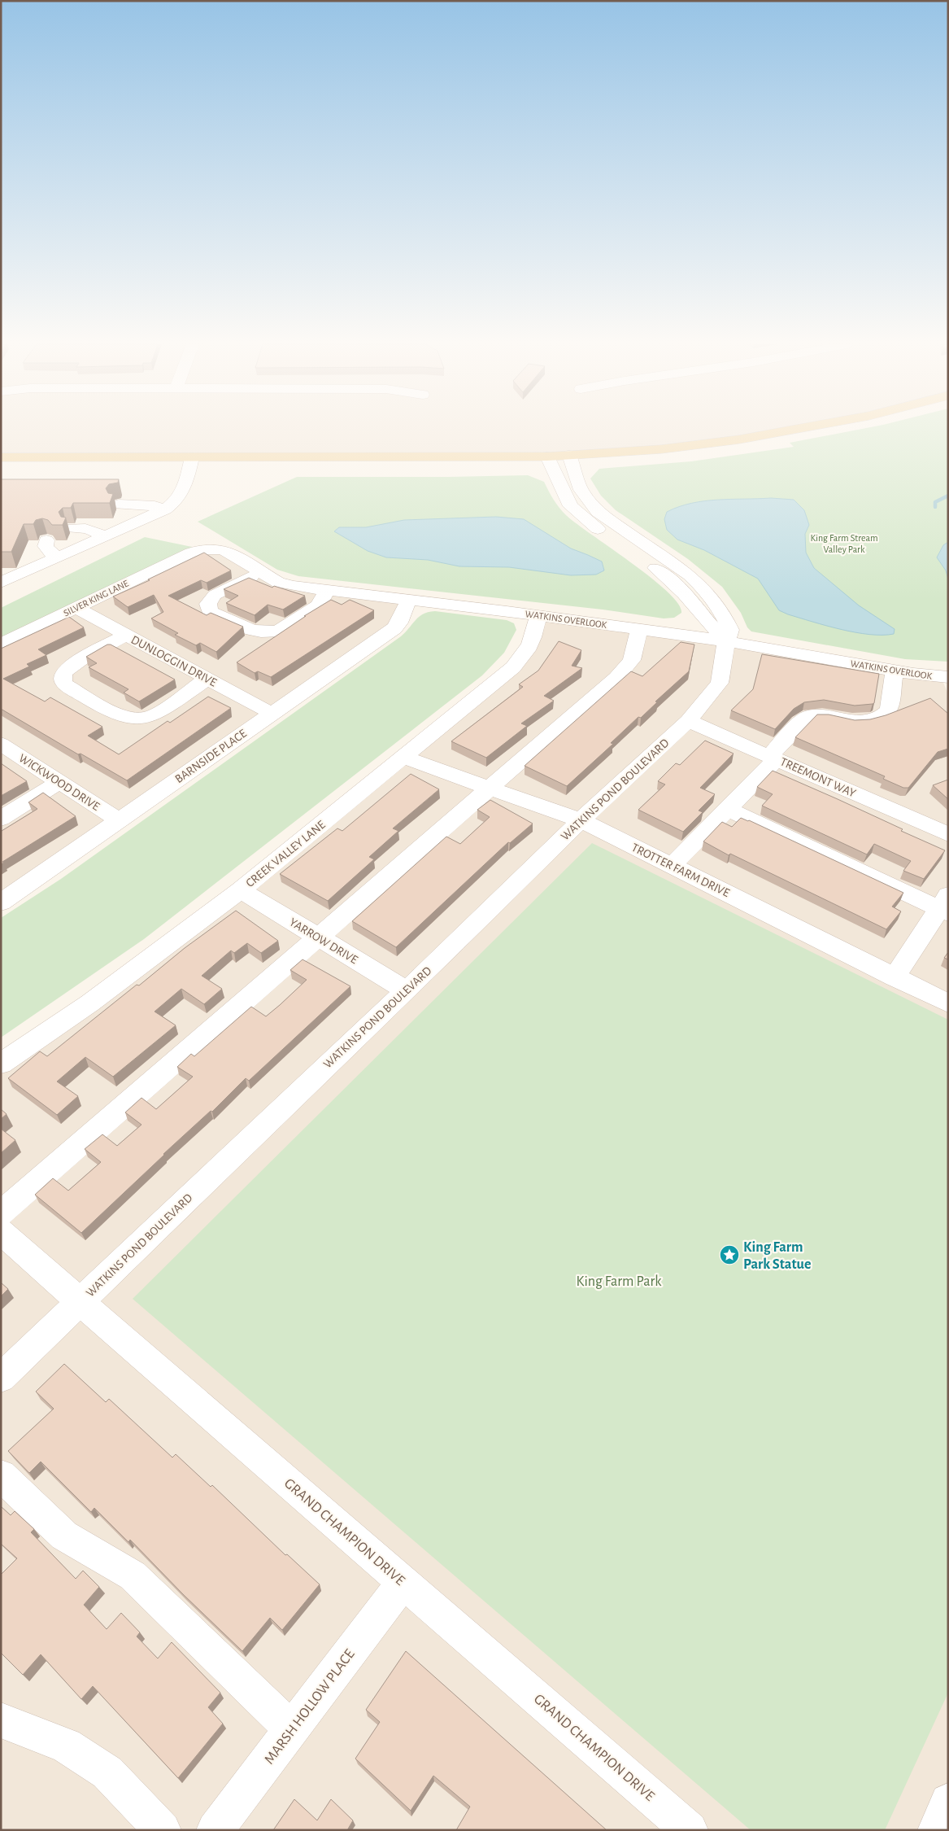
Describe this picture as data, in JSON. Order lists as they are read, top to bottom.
{
  "streets": {
    "street": [
      "SILVER KING LANE",
      "WATKINS OVERLOOK",
      "DUNLOGGIN DRIVE",
      "BARNSIDE PLACE",
      "TREEMONT WAY",
      "WICKWOOD DRIVE",
      "WATKINS POND BOULEVARD",
      "CREEK VALLEY LANE",
      "TROTTER FARM DRIVE",
      "YARROW DRIVE",
      "GRAND CHAMPION DRIVE",
      "MARSH HOLLOW PLACE"
    ]
  },
  "crossings": [
    ["SILVER KING LANE", "WATKINS OVERLOOK"],
    ["SILVER KING LANE", "DUNLOGGIN DRIVE"],
    ["WATKINS OVERLOOK", "BARNSIDE PLACE"],
    ["WATKINS OVERLOOK", "WATKINS POND BOULEVARD"],
    ["WATKINS OVERLOOK", "CREEK VALLEY LANE"],
    ["DUNLOGGIN DRIVE", "BARNSIDE PLACE"],
    ["BARNSIDE PLACE", "WICKWOOD DRIVE"],
    ["TREEMONT WAY", "WATKINS POND BOULEVARD"],
    ["WATKINS POND BOULEVARD", "TROTTER FARM DRIVE"],
    ["WATKINS POND BOULEVARD", "YARROW DRIVE"],
    ["WATKINS POND BOULEVARD", "GRAND CHAMPION DRIVE"],
    ["CREEK VALLEY LANE", "TROTTER FARM DRIVE"],
    ["CREEK VALLEY LANE", "YARROW DRIVE"],
    ["GRAND CHAMPION DRIVE", "MARSH HOLLOW PLACE"]
  ],
  "parks": ["King Farm Stream Valley Park", "King Farm Park"],
  "places": {
    "place": ["King Farm Park Statue"]
  }
}
